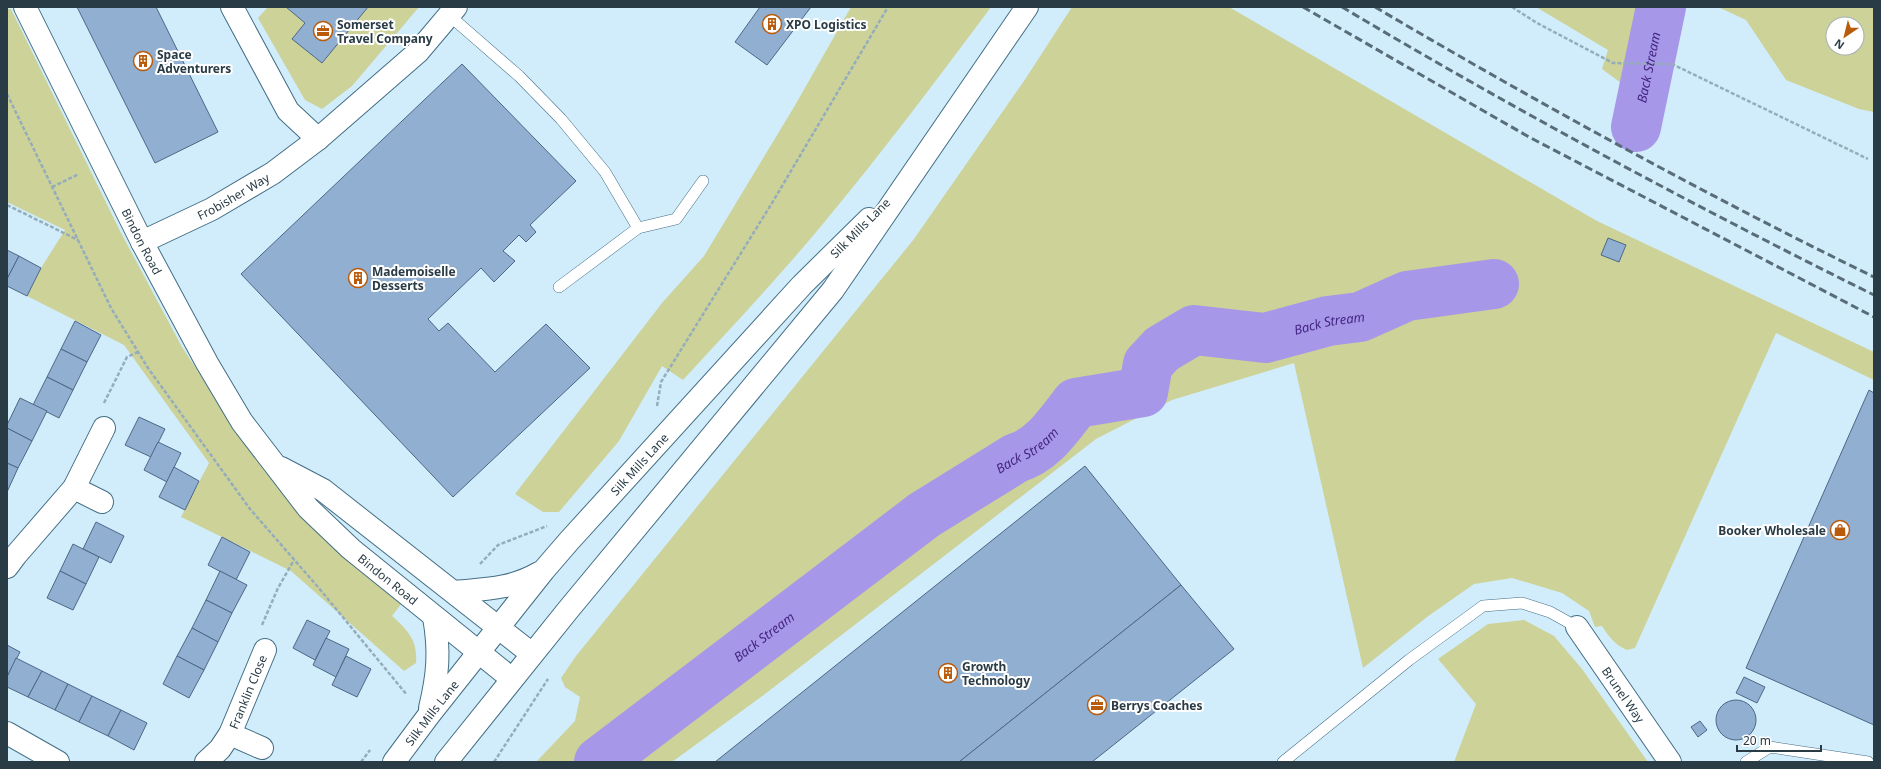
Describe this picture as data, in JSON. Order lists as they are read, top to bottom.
{
  "streets": {
    "street": [
      "Frobisher Way",
      "Silk Mills Lane",
      "Bindon Road",
      "Franklin Close",
      "Brunel Way"
    ]
  },
  "crossings": [
    ["Frobisher Way", "Bindon Road"],
    ["Silk Mills Lane", "Bindon Road"]
  ],
  "water": ["Back Stream"],
  "places": {
    "building": [
      "XPO Logistics",
      "Space Adventurers",
      "Mademoiselle Desserts",
      "Growth Technology"
    ],
    "office": ["Somerset Travel Company", "Berrys Coaches"],
    "shop": ["Booker Wholesale"]
  },
  "scale_bar": "20 m",
  "north": "bottom left"
}
